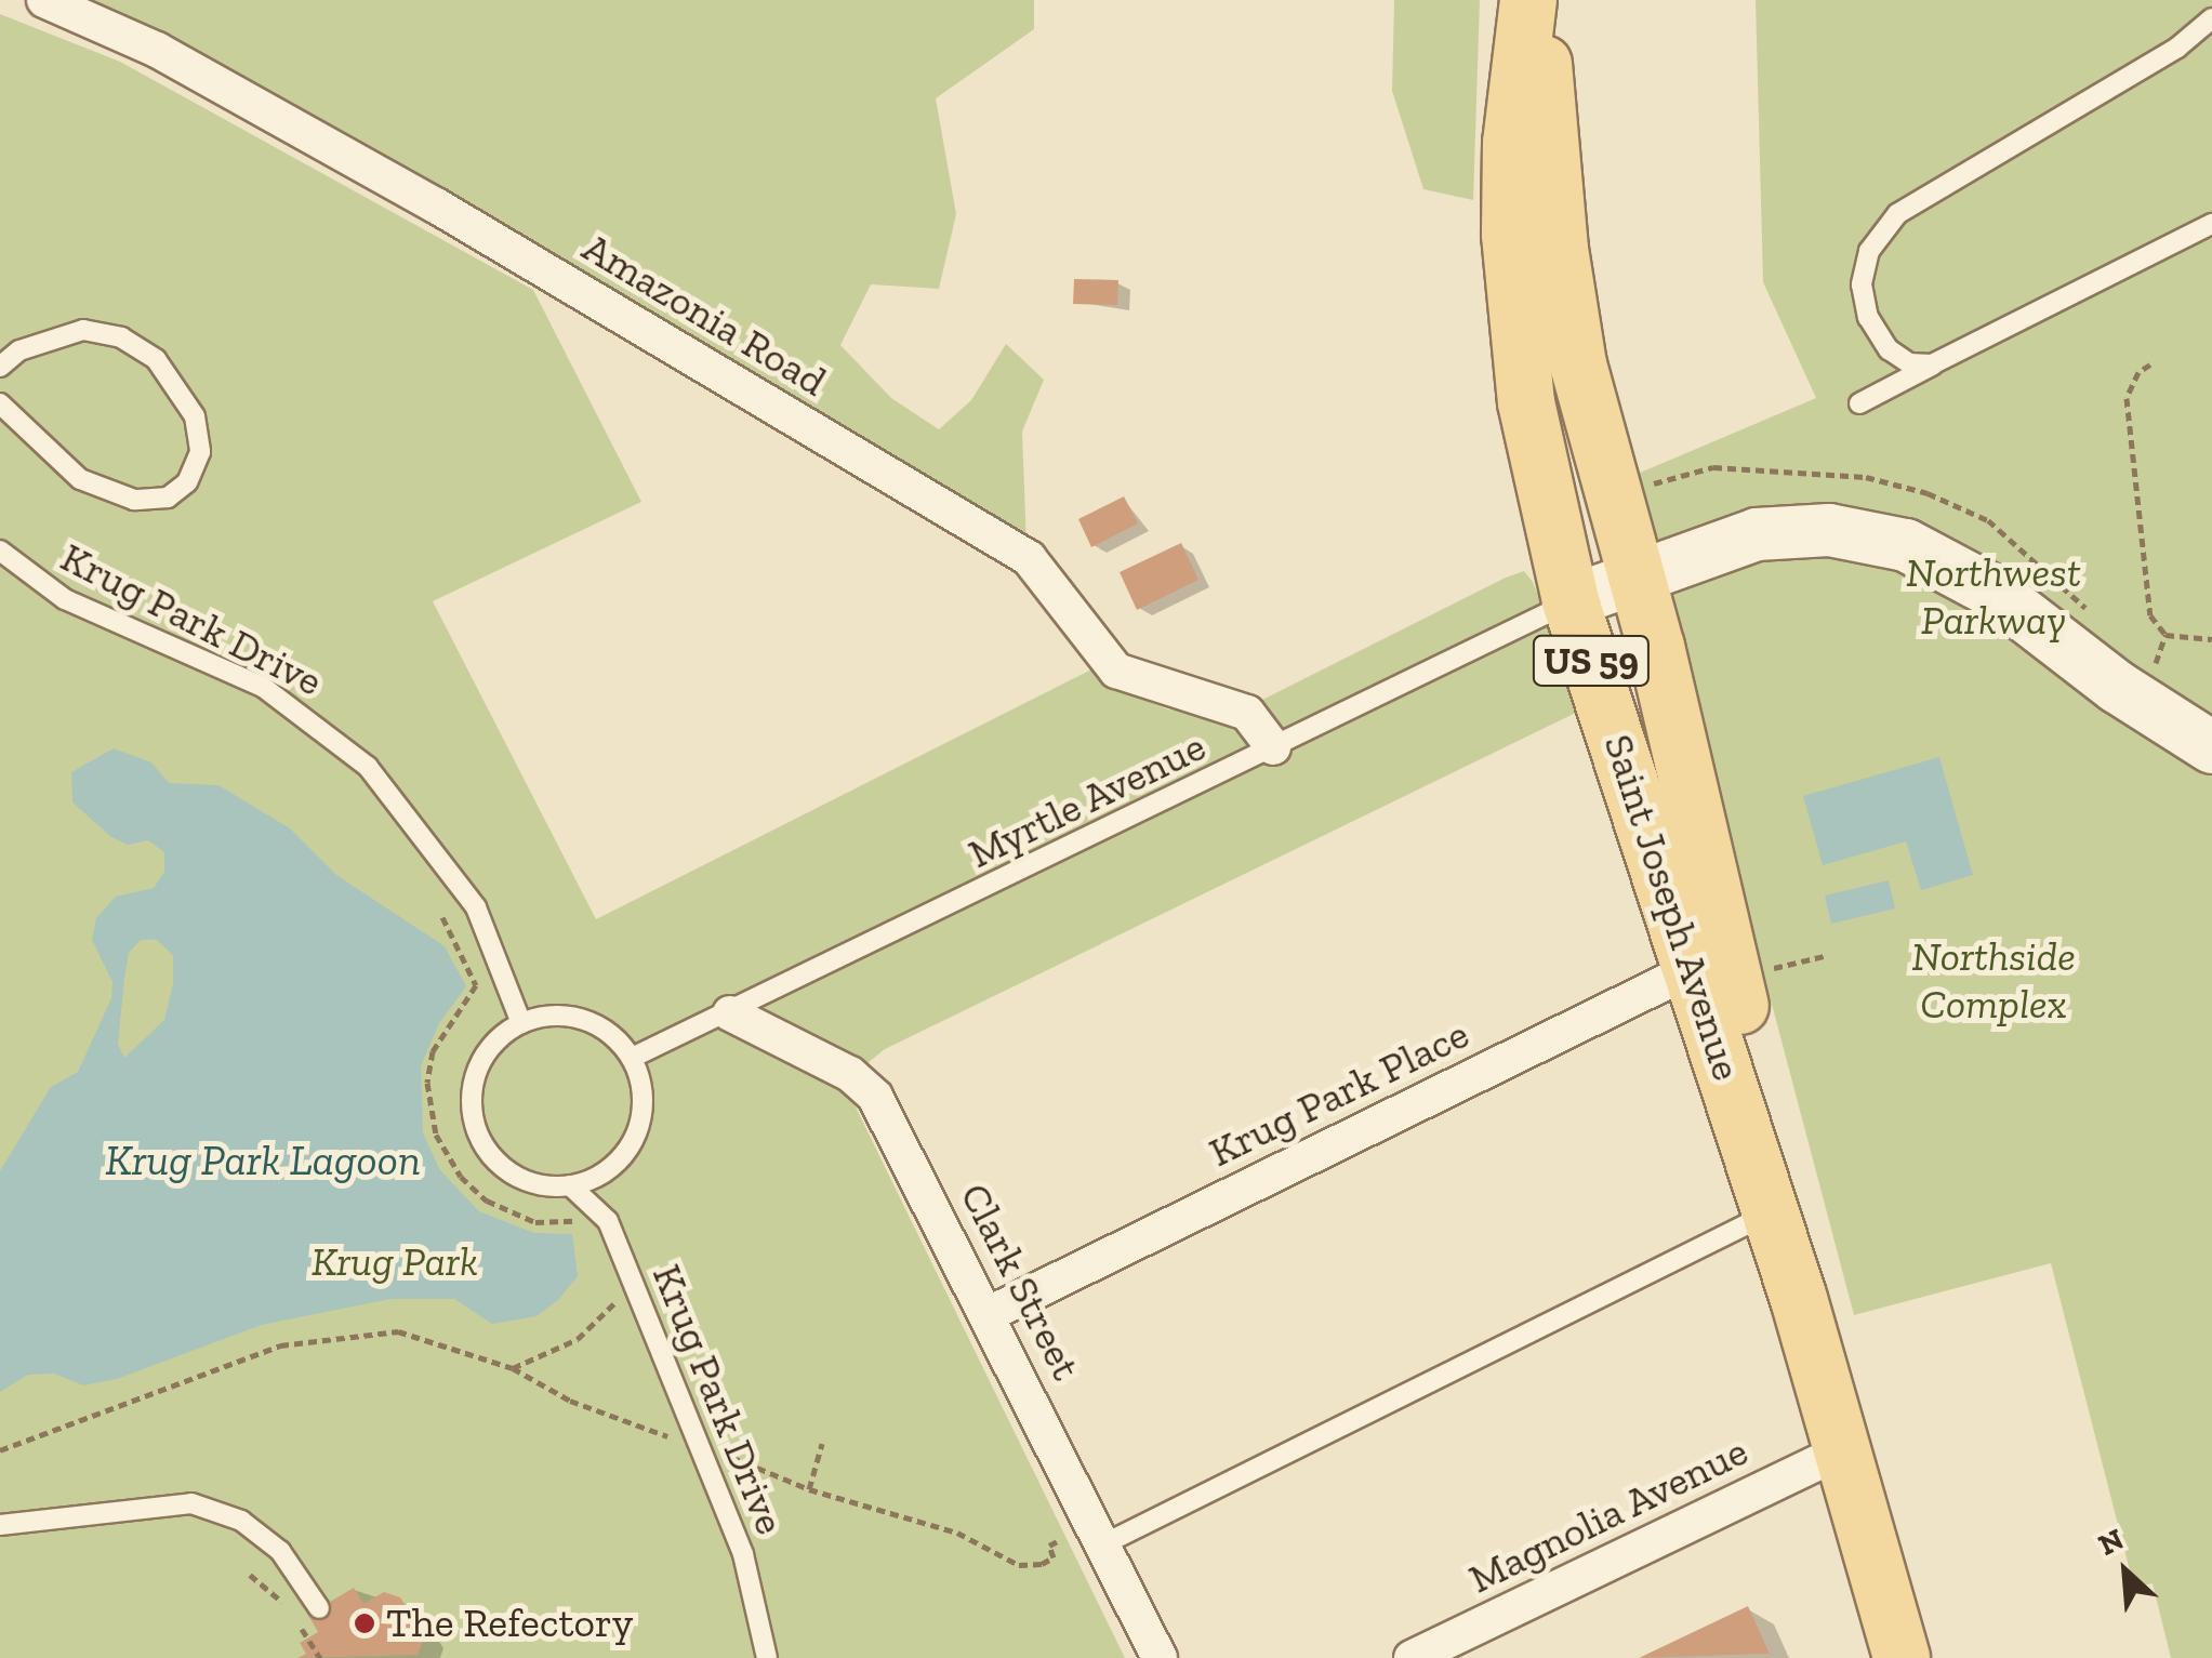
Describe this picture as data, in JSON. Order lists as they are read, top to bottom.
{
  "streets": {
    "main road": ["US 59", "Saint Joseph Avenue"],
    "street": [
      "Amazonia Road",
      "Krug Park Place",
      "Clark Street",
      "Magnolia Avenue"
    ],
    "lane": ["Krug Park Drive", "Myrtle Avenue"]
  },
  "crossings": [
    ["Amazonia Road", "Myrtle Avenue"],
    ["Krug Park Drive", "Myrtle Avenue"],
    ["Myrtle Avenue", "Saint Joseph Avenue"],
    ["Myrtle Avenue", "Clark Street"],
    ["Saint Joseph Avenue", "Krug Park Place"],
    ["Saint Joseph Avenue", "Magnolia Avenue"],
    ["Krug Park Place", "Clark Street"]
  ],
  "water": ["Krug Park Lagoon"],
  "parks": ["Northwest Parkway", "Northside Complex", "Krug Park"],
  "places": ["The Refectory"],
  "north": "top left"
}
